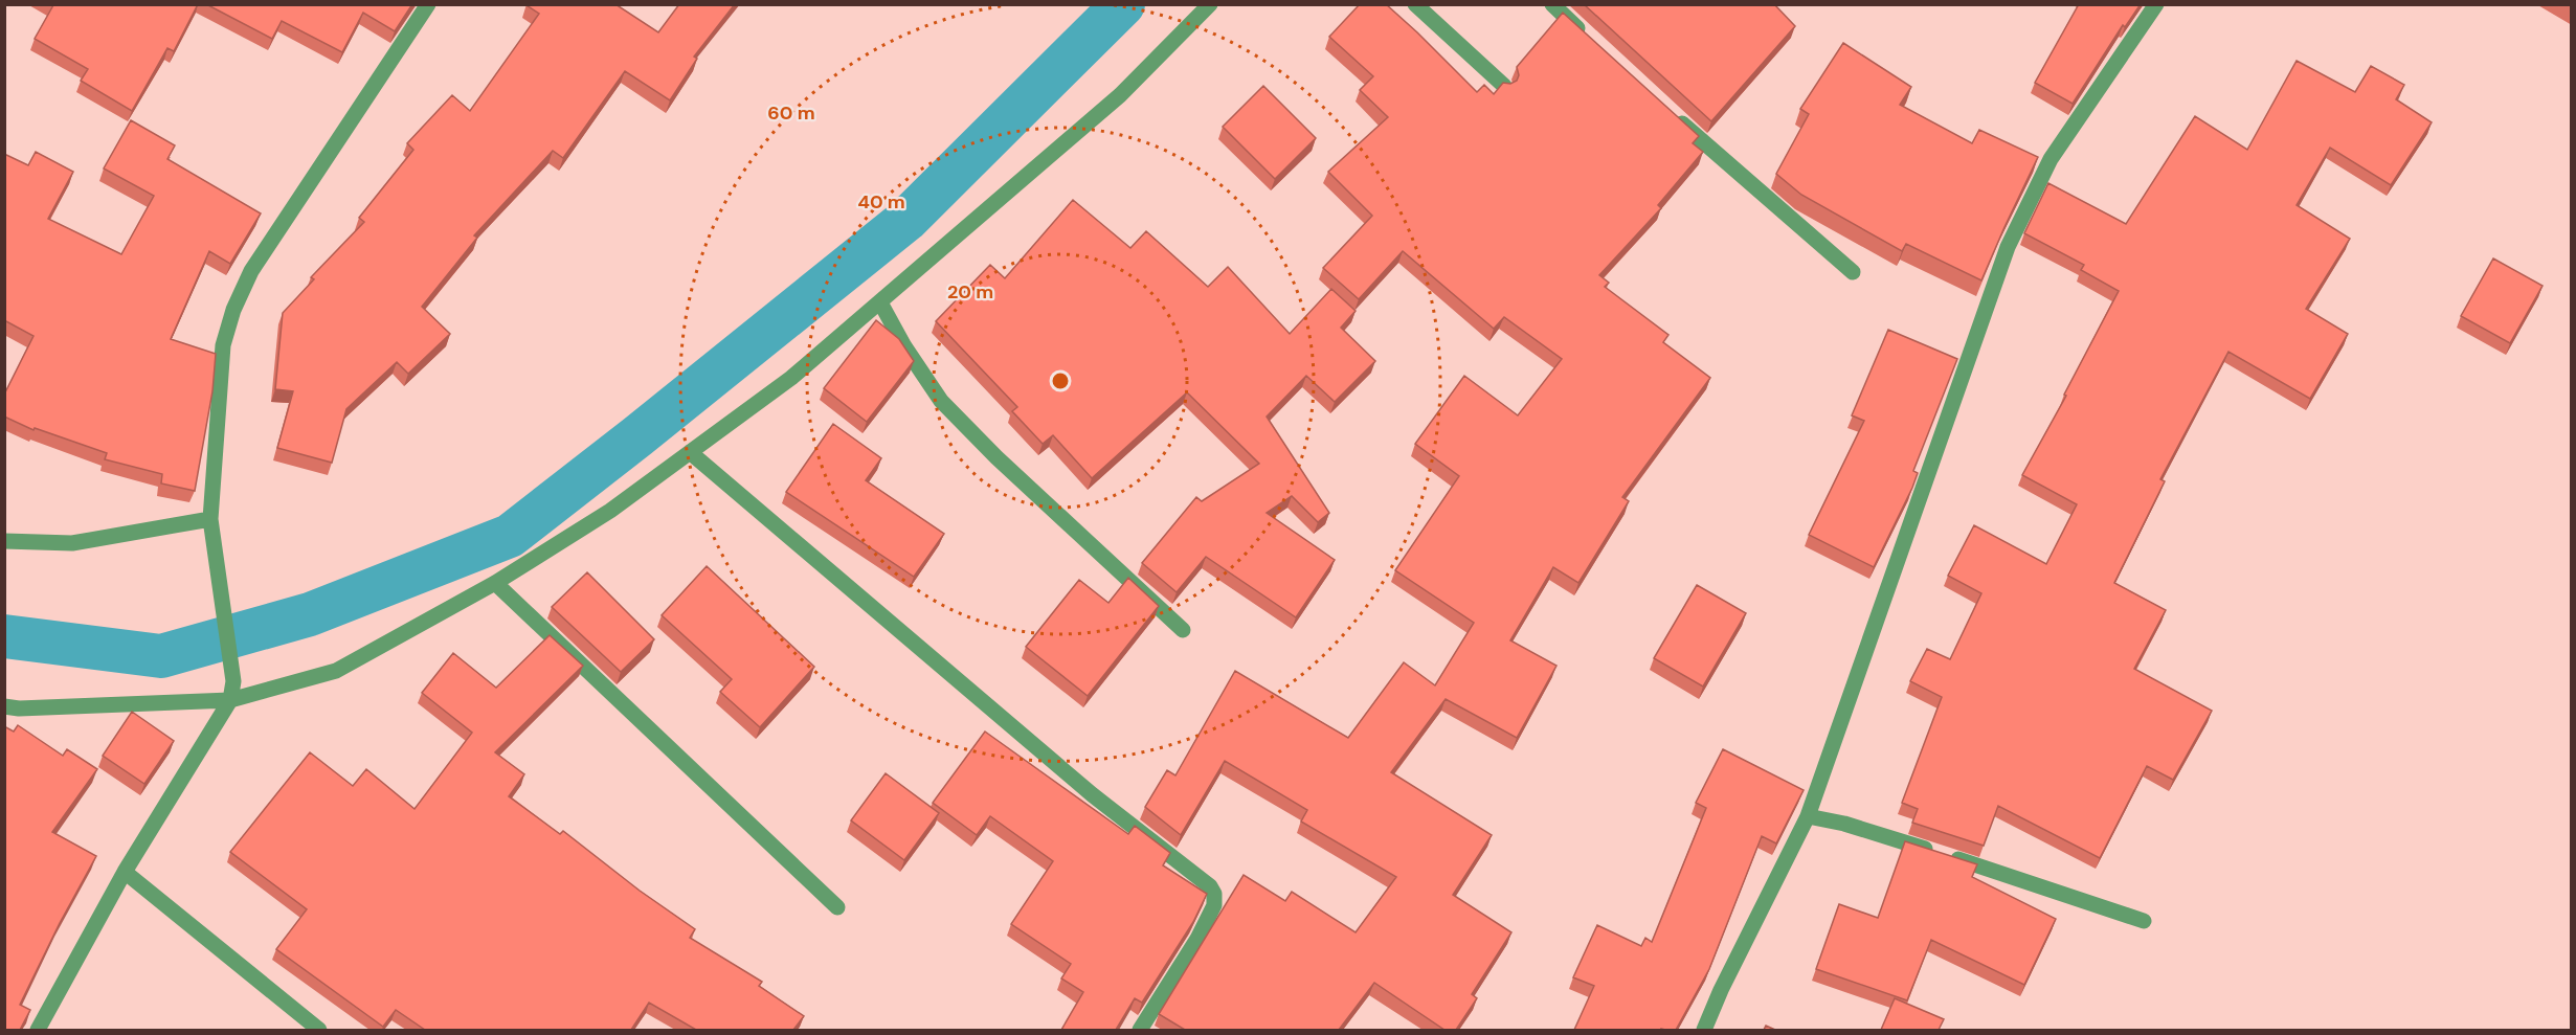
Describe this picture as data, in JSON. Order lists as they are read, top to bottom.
{
  "rings": ["60 m", "40 m", "20 m"]
}
